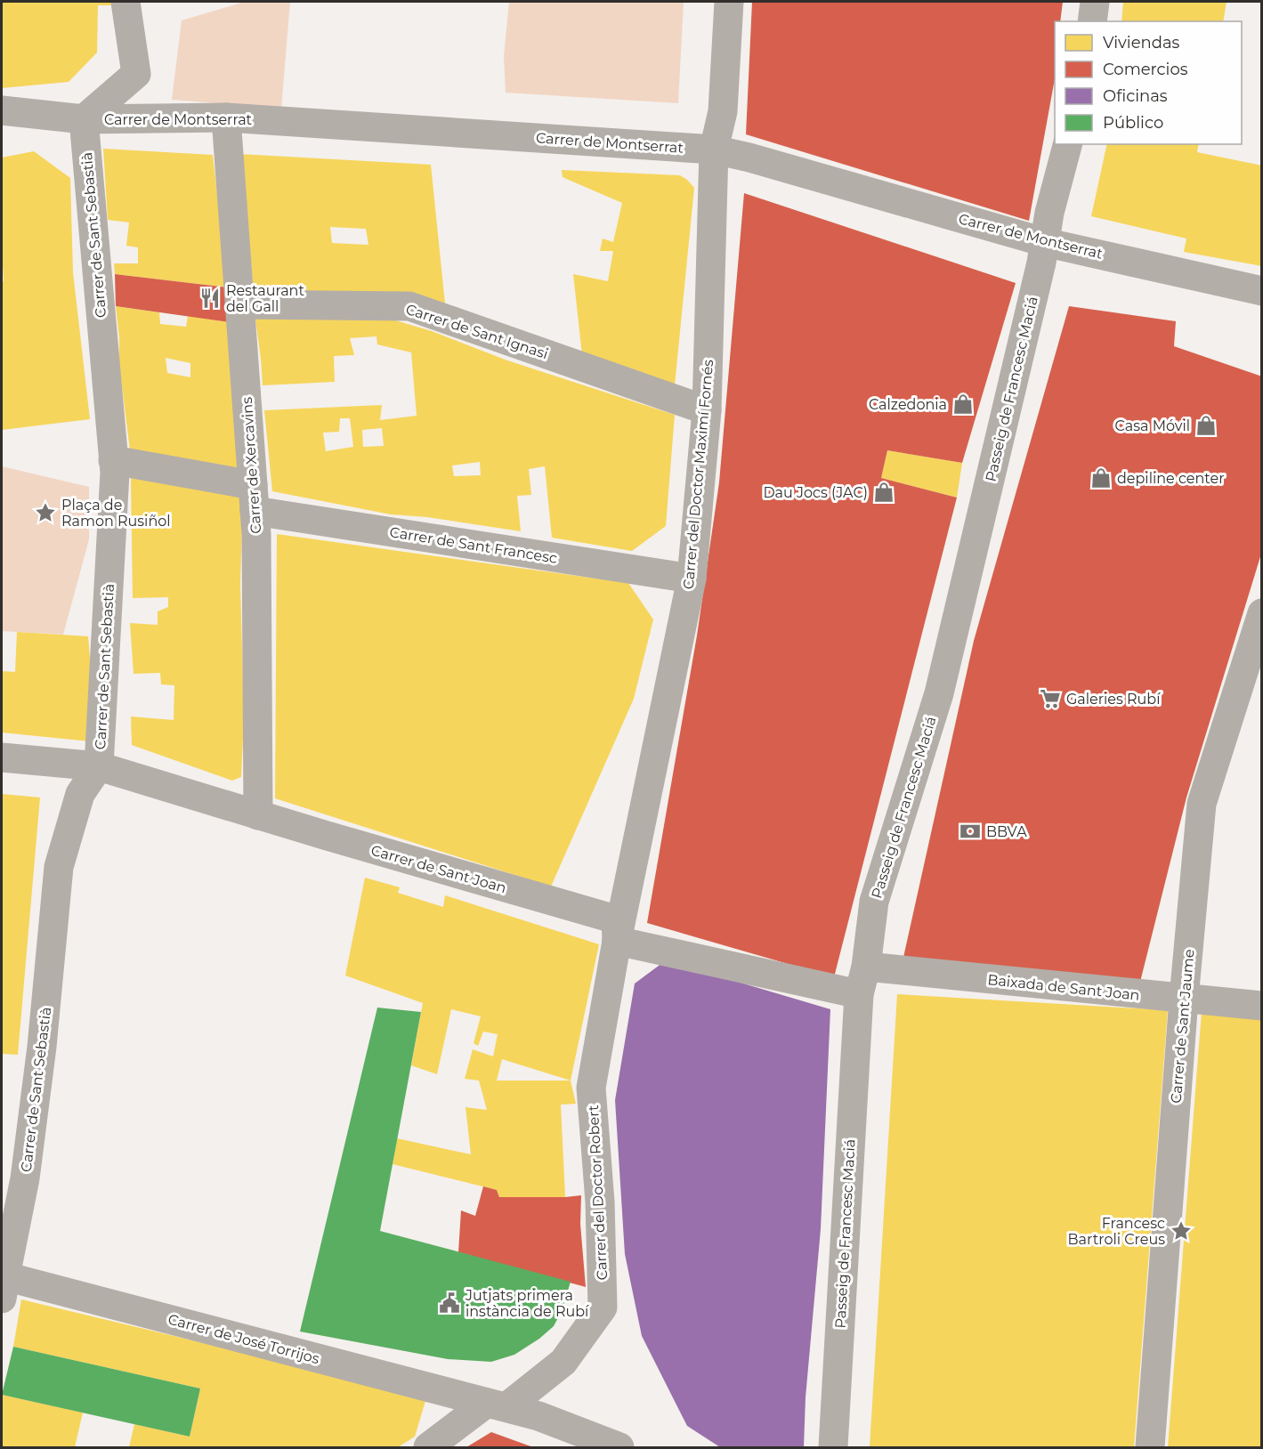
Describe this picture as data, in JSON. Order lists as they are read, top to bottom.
{
  "streets": {
    "street": [
      "Carrer de Montserrat",
      "Carrer de Sant Sebastià",
      "Carrer de Sant Ignasi",
      "Passeig de Francesc Maciá",
      "Carrer de Xercavins",
      "Carrer del Doctor Maximí Fornés",
      "Carrer de Sant Francesc",
      "Carrer de Sant Joan",
      "Baixada de Sant Joan",
      "Carrer de Sant Jaume",
      "Carrer del Doctor Robert",
      "Carrer de José Torrijos"
    ]
  },
  "crossings": [
    ["Carrer de Montserrat", "Carrer de Sant Sebastià"],
    ["Carrer de Montserrat", "Passeig de Francesc Maciá"],
    ["Carrer de Montserrat", "Carrer de Xercavins"],
    ["Carrer de Montserrat", "Carrer del Doctor Maximí Fornés"],
    ["Carrer de Sant Sebastià", "Carrer de Sant Francesc"],
    ["Carrer de Sant Sebastià", "Carrer de Sant Joan"],
    ["Carrer de Sant Sebastià", "Carrer de José Torrijos"],
    ["Carrer de Sant Ignasi", "Carrer de Xercavins"],
    ["Carrer de Sant Ignasi", "Carrer del Doctor Maximí Fornés"],
    ["Passeig de Francesc Maciá", "Baixada de Sant Joan"],
    ["Carrer de Xercavins", "Carrer de Sant Francesc"],
    ["Carrer de Xercavins", "Carrer de Sant Joan"],
    ["Carrer del Doctor Maximí Fornés", "Carrer de Sant Francesc"],
    ["Carrer del Doctor Maximí Fornés", "Carrer de Sant Joan"],
    ["Carrer del Doctor Maximí Fornés", "Carrer del Doctor Robert"],
    ["Carrer de Sant Joan", "Carrer del Doctor Robert"],
    ["Baixada de Sant Joan", "Carrer de Sant Jaume"],
    ["Carrer del Doctor Robert", "Carrer de José Torrijos"]
  ],
  "places": {
    "restaurant": ["Restaurant del Gall"],
    "shop": [
      "Calzedonia",
      "Casa Móvil",
      "depiline center",
      "Dau Jocs (JAC)"
    ],
    "place": ["Plaça de Ramon Rusiñol", "Francesc Bartroli Creus"],
    "supermarket": ["Galeries Rubí"],
    "bank": ["BBVA"],
    "public building": ["Jutjats primera instància de Rubí"]
  },
  "legend": [
    "Viviendas",
    "Comercios",
    "Oficinas",
    "Público"
  ]
}
